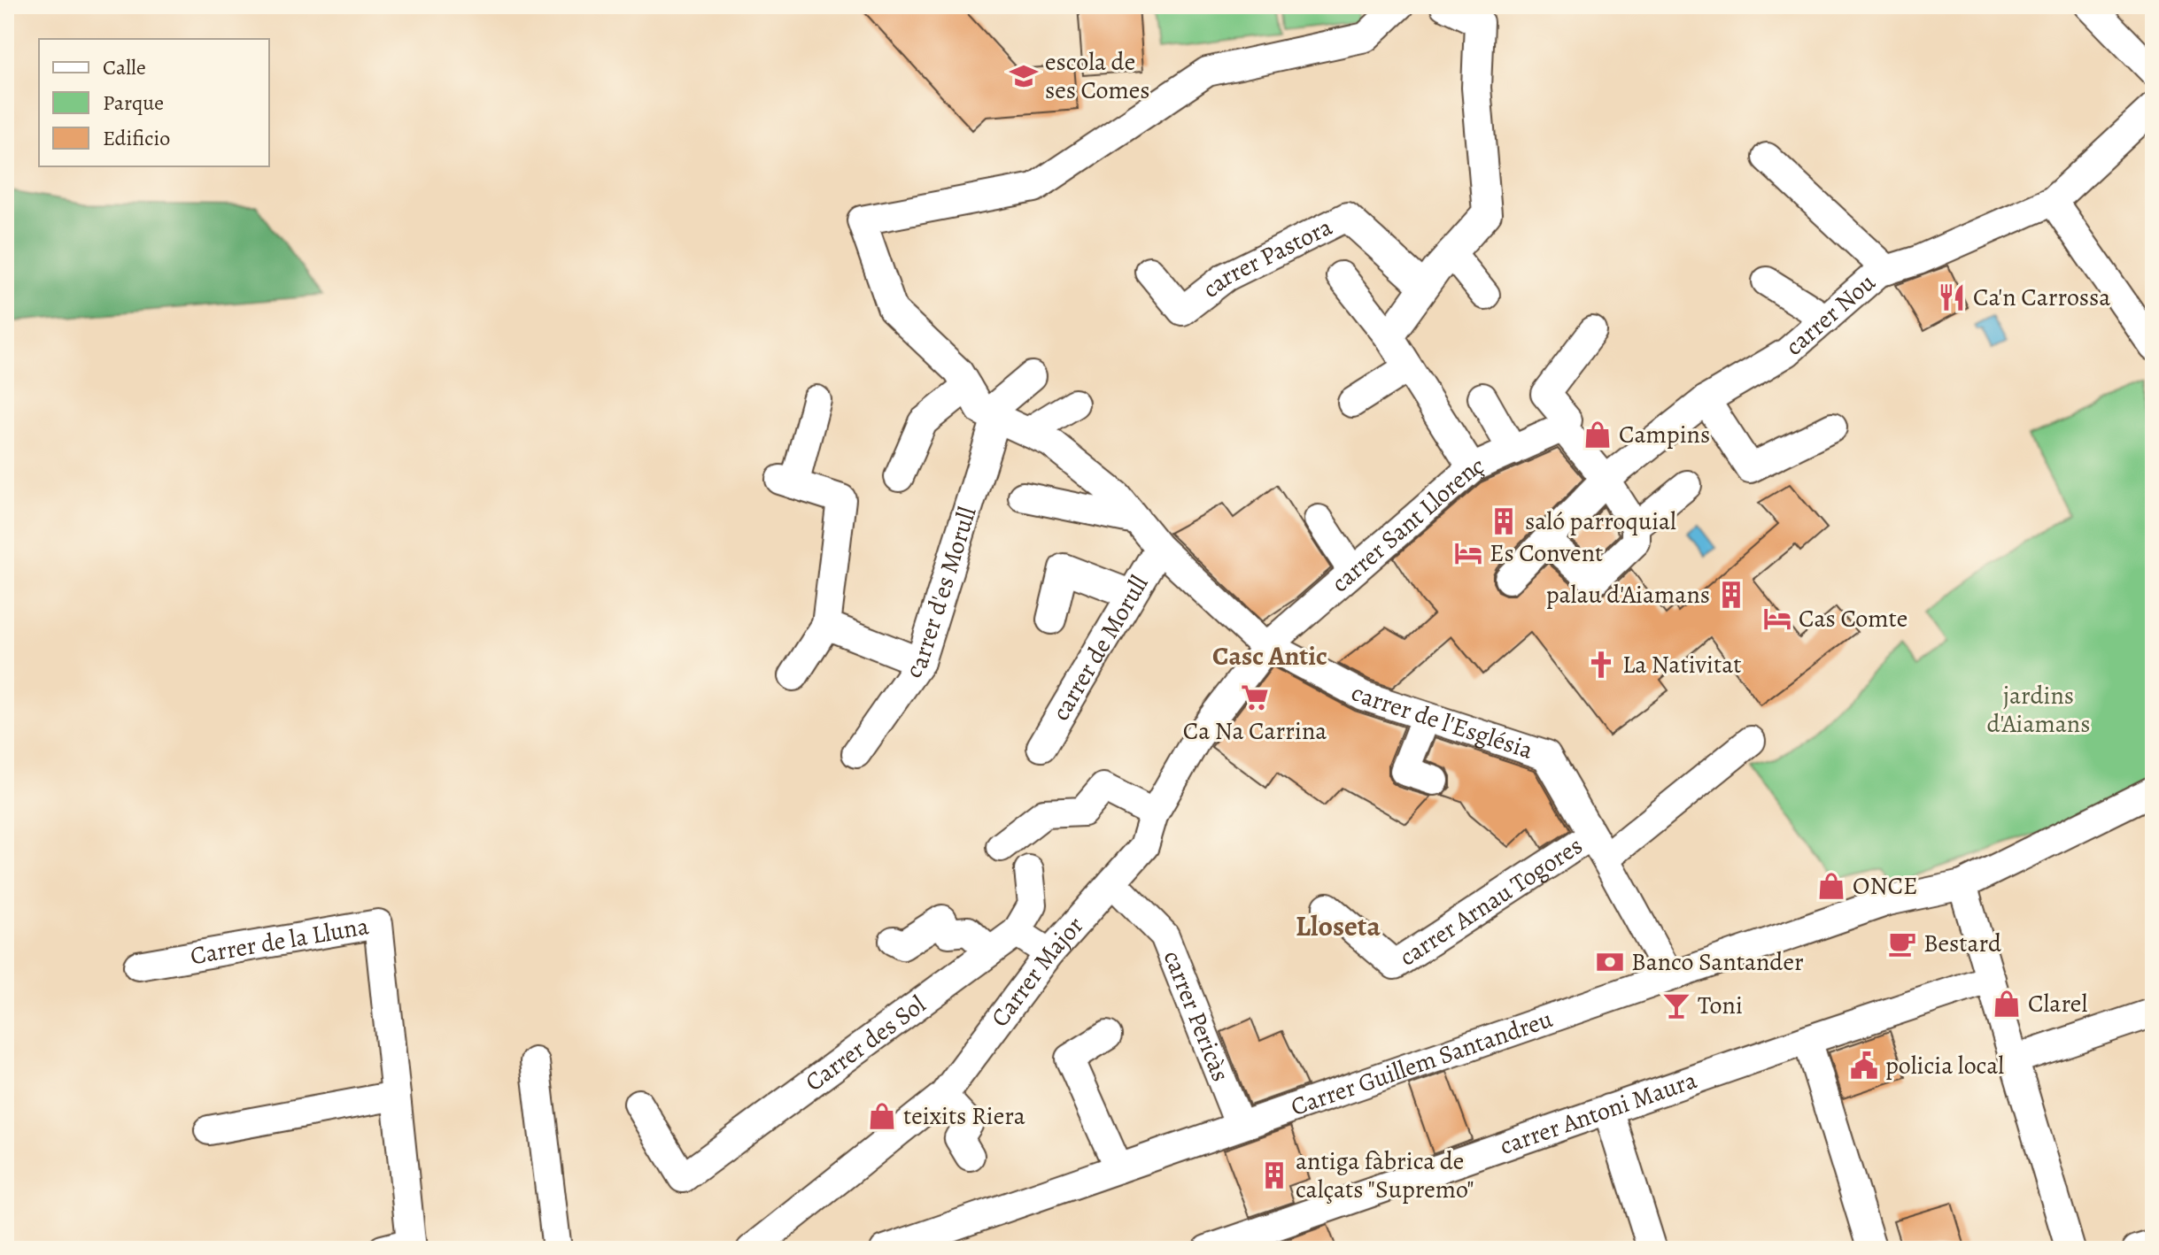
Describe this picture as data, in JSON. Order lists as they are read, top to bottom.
{
  "streets": {
    "street": [
      "carrer Pastora",
      "carrer Nou",
      "carrer Sant Llorenç",
      "carrer d'es Morull",
      "carrer de Morull",
      "carrer de l'Església",
      "carrer Arnau Togores",
      "Carrer de la Lluna",
      "Carrer Major",
      "carrer Pericàs",
      "Carrer des Sol",
      "Carrer Guillem Santandreu",
      "carrer Antoni Maura"
    ]
  },
  "crossings": [
    ["carrer Sant Llorenç", "carrer de l'Església"],
    ["carrer Sant Llorenç", "Carrer Major"],
    ["carrer de l'Església", "carrer Arnau Togores"],
    ["carrer de l'Església", "Carrer Major"],
    ["carrer de l'Església", "Carrer Guillem Santandreu"],
    ["Carrer Major", "carrer Pericàs"],
    ["carrer Pericàs", "Carrer Guillem Santandreu"]
  ],
  "districts": ["Casc Antic", "Lloseta"],
  "parks": ["jardins d'Aiamans"],
  "places": {
    "school or university": ["escola de ses Comes"],
    "restaurant": ["Ca'n Carrossa"],
    "shop": [
      "Campins",
      "ONCE",
      "Clarel",
      "teixits Riera"
    ],
    "building": ["saló parroquial", "palau d'Aiamans", "antiga fàbrica de calçats \"Supremo\""],
    "hotel": ["Es Convent", "Cas Comte"],
    "church": ["La Nativitat"],
    "supermarket": ["Ca Na Carrina"],
    "cafe": ["Bestard"],
    "bank": ["Banco Santander"],
    "bar": ["Toni"],
    "public building": ["policia local"]
  },
  "legend": ["Calle", "Parque", "Edificio"]
}
